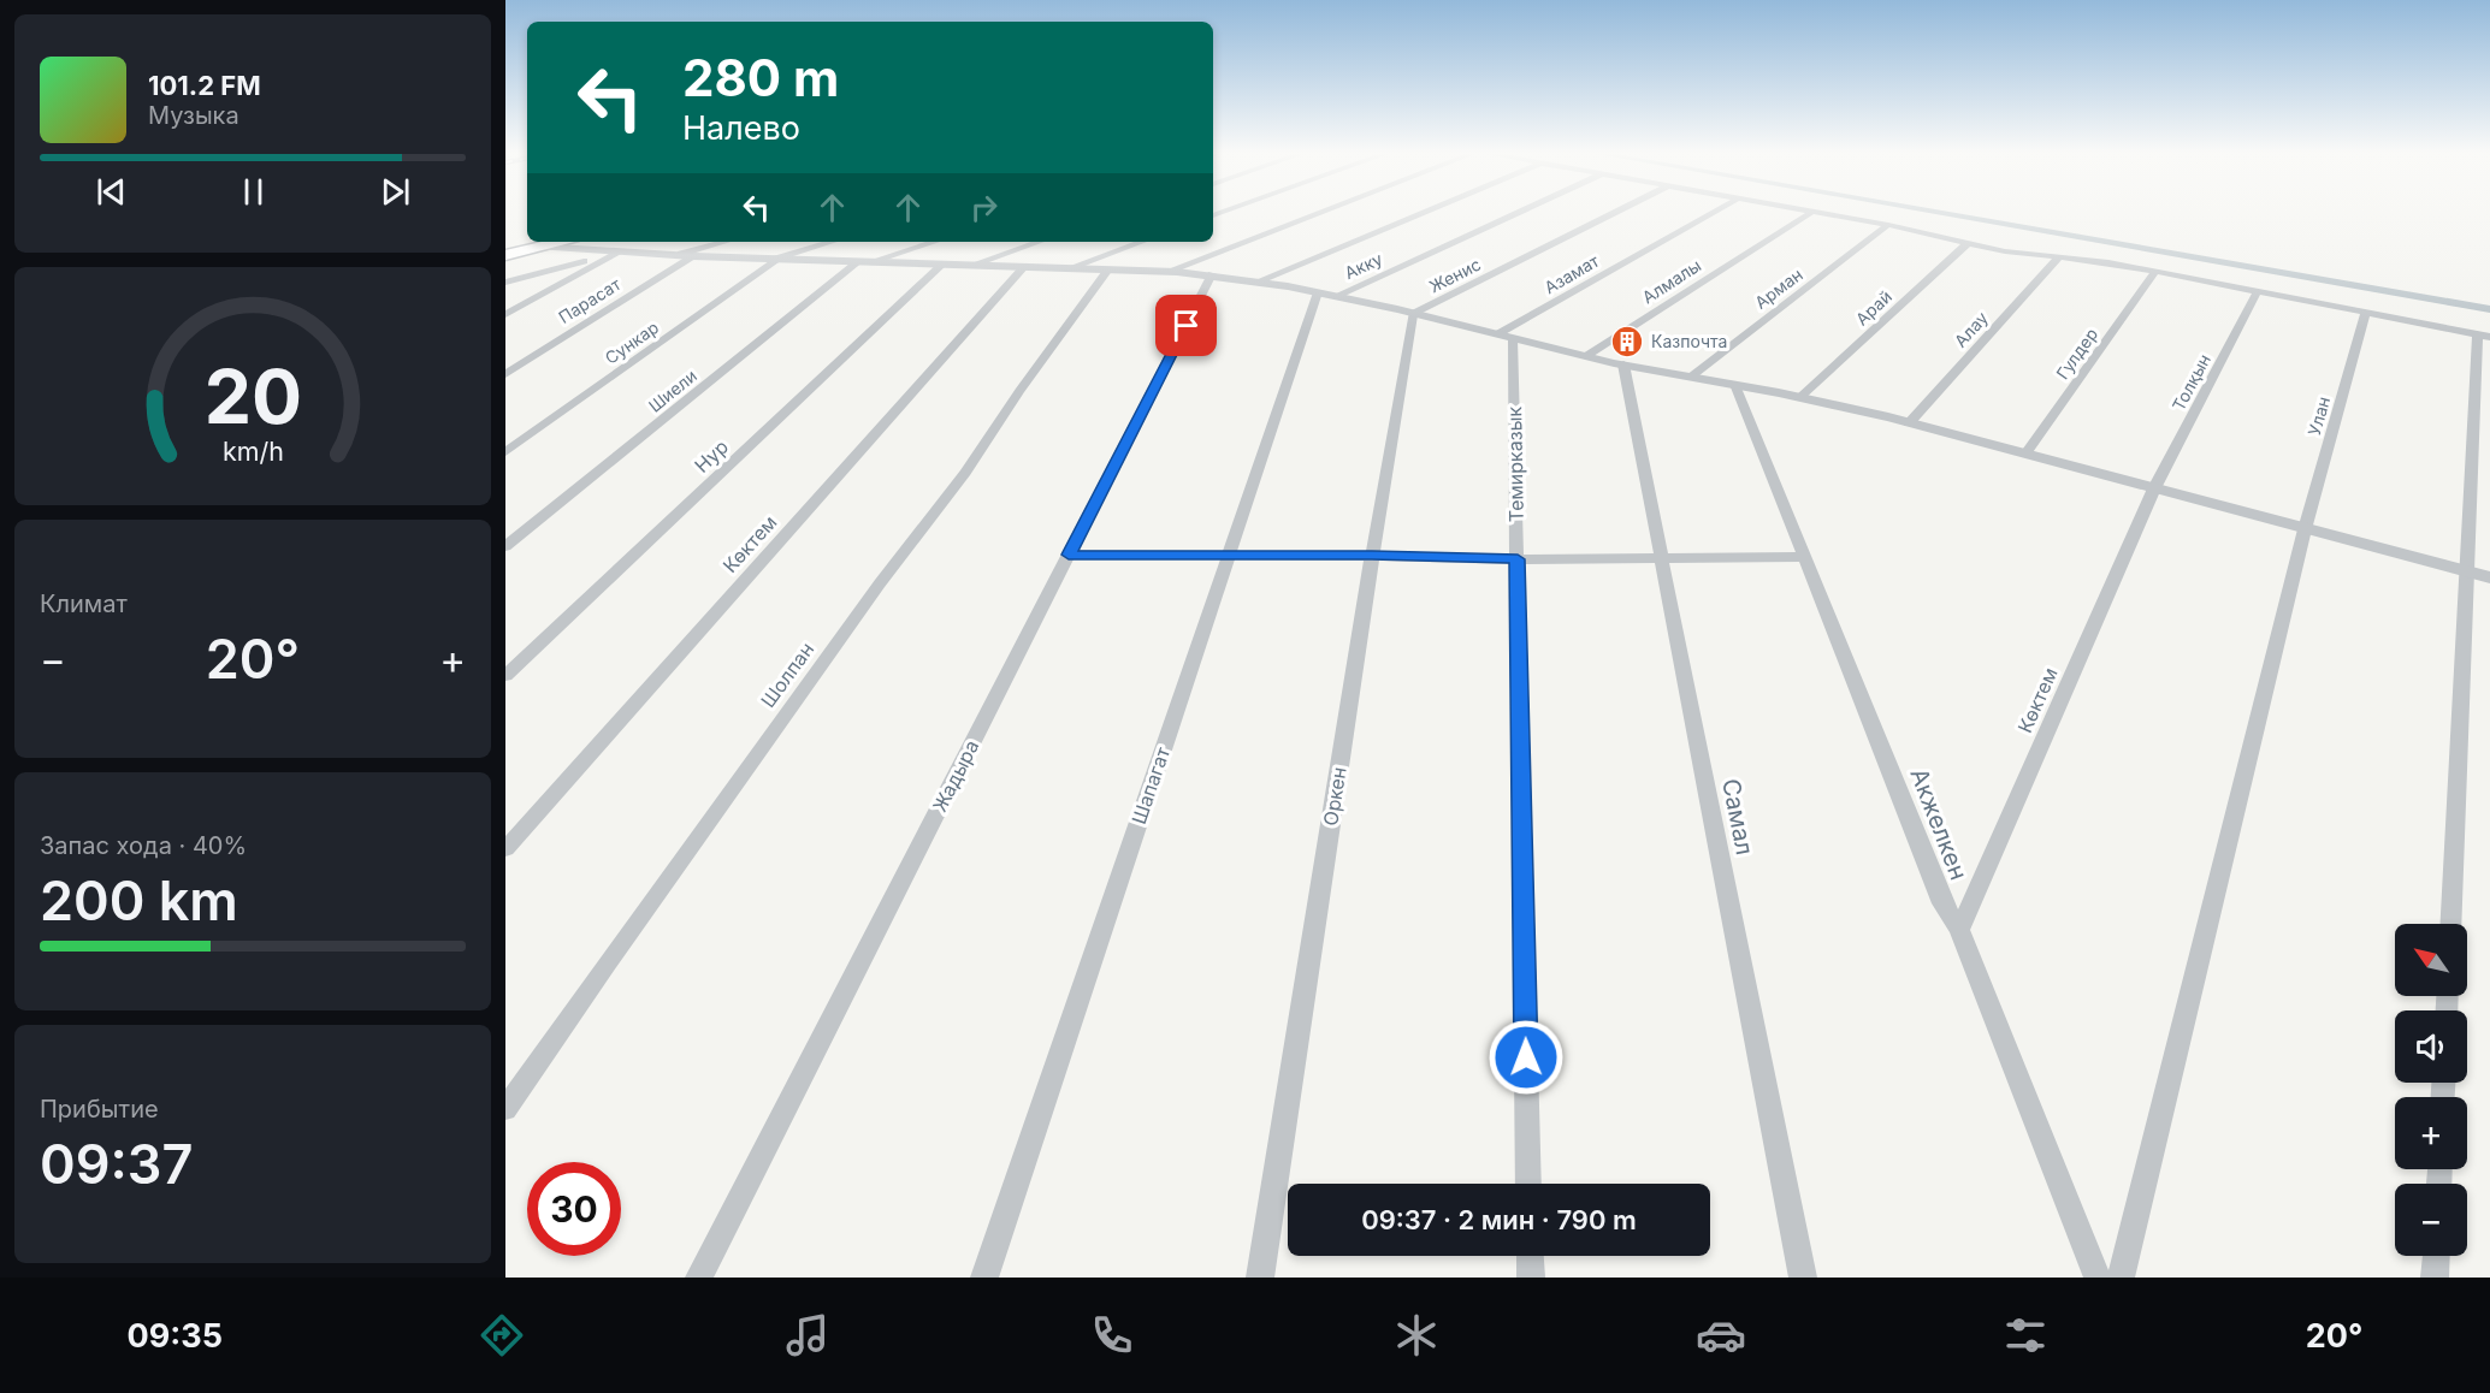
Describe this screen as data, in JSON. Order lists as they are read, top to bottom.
{
  "streets": {
    "street": [
      "Акку",
      "Азамат",
      "Женис",
      "Алмалы",
      "Арман",
      "Парасат",
      "Арай",
      "Алау",
      "Сункар",
      "Гулдер",
      "Толқын",
      "Шиели",
      "Улан",
      "Нур",
      "Темирказык",
      "Көктем",
      "Шолпан",
      "Жадыра",
      "Шапагат",
      "Оркен",
      "Самал",
      "Акжелкен"
    ]
  },
  "crossings": [
    ["Акку", "Шапагат"],
    ["Азамат", "Темирказык"],
    ["Женис", "Оркен"],
    ["Толқын", "Көктем"],
    ["Көктем", "Акжелкен"]
  ],
  "places": {
    "building": ["Казпочта"]
  },
  "north": "top left",
  "page": {
    "turn": ["280 m", "Налево"],
    "song": ["101.2 FM", "Музыка"],
    "tile": [
      "Климат",
      ["Запас хода · 40%", "200 km"],
      ["Прибытие", "09:37"]
    ],
    "heat": ["−", "20°", "+"],
    "map_buttons": ["+", "−"],
    "limit": "30",
    "trip": "09:37 · 2 мин · 790 m",
    "tabs": ["09:35", "20°"],
    "gauge": ["20", "km/h"]
  }
}
